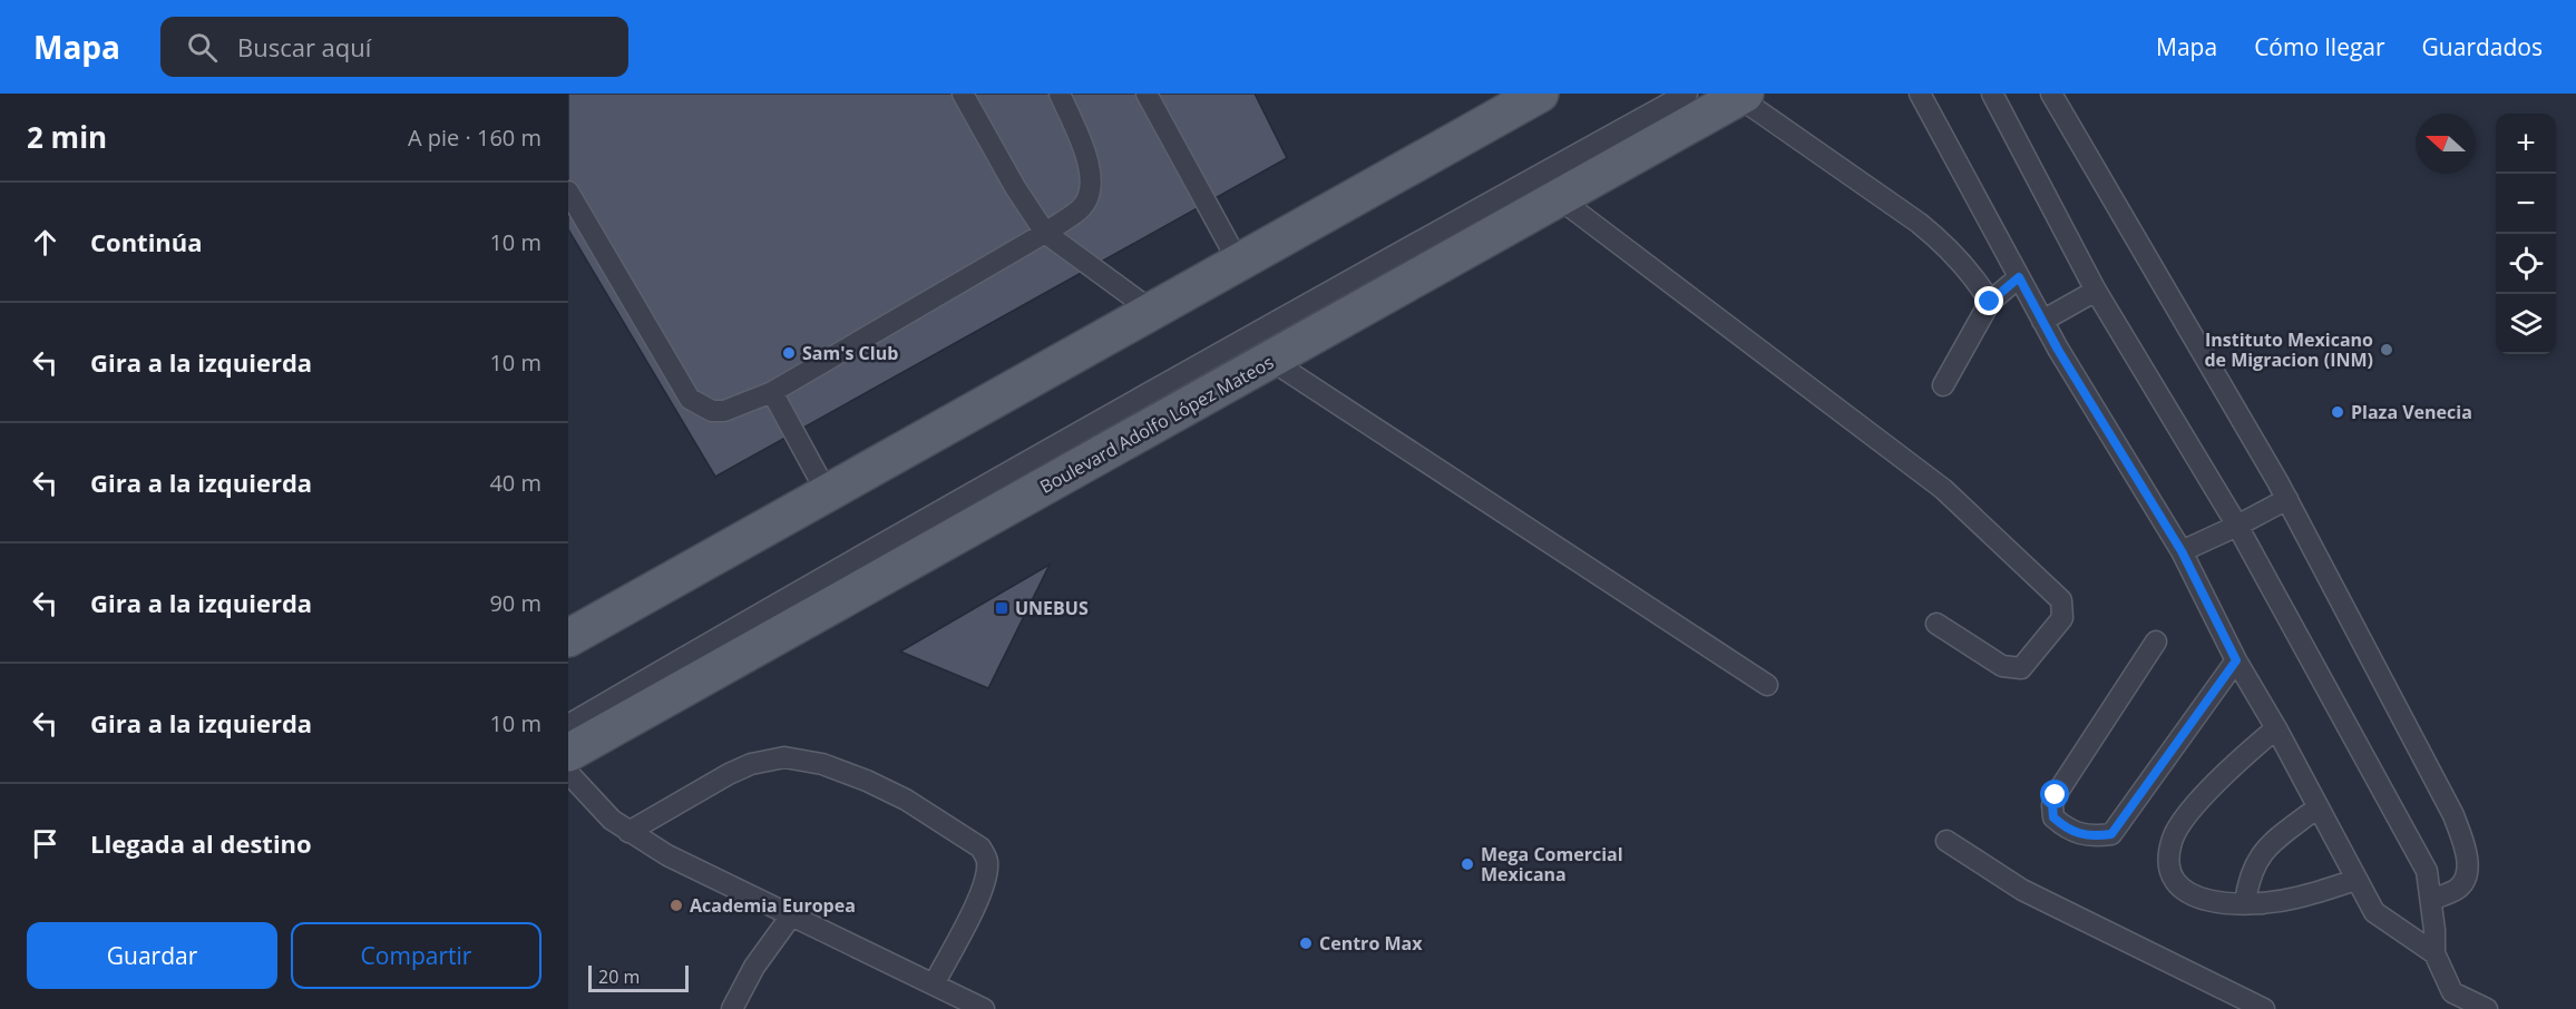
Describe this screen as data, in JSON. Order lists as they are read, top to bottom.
{
  "streets": {
    "main road": ["Boulevard Adolfo López Mateos"]
  },
  "places": {
    "other": [
      "Instituto Mexicano de Migracion (INM)",
      "Sam's Club",
      "Plaza Venecia",
      "Mega Comercial Mexicana",
      "Academia Europea",
      "Centro Max"
    ],
    "transit": ["UNEBUS"]
  },
  "scale_bar": "20 m",
  "north": "left",
  "page": {
    "header": "Mapa",
    "search": "Buscar aquí",
    "nav": ["Mapa", "Cómo llegar", "Guardados"],
    "heading": ["2 min", "A pie · 160 m"],
    "map_buttons": ["+", "−"],
    "list": [
      ["Continúa", "10 m"],
      ["Gira a la izquierda", "10 m"],
      ["Gira a la izquierda", "40 m"],
      ["Gira a la izquierda", "90 m"],
      ["Gira a la izquierda", "10 m"],
      "Llegada al destino"
    ],
    "buttons": ["Guardar", "Compartir"],
    "scale": "20 m"
  }
}
